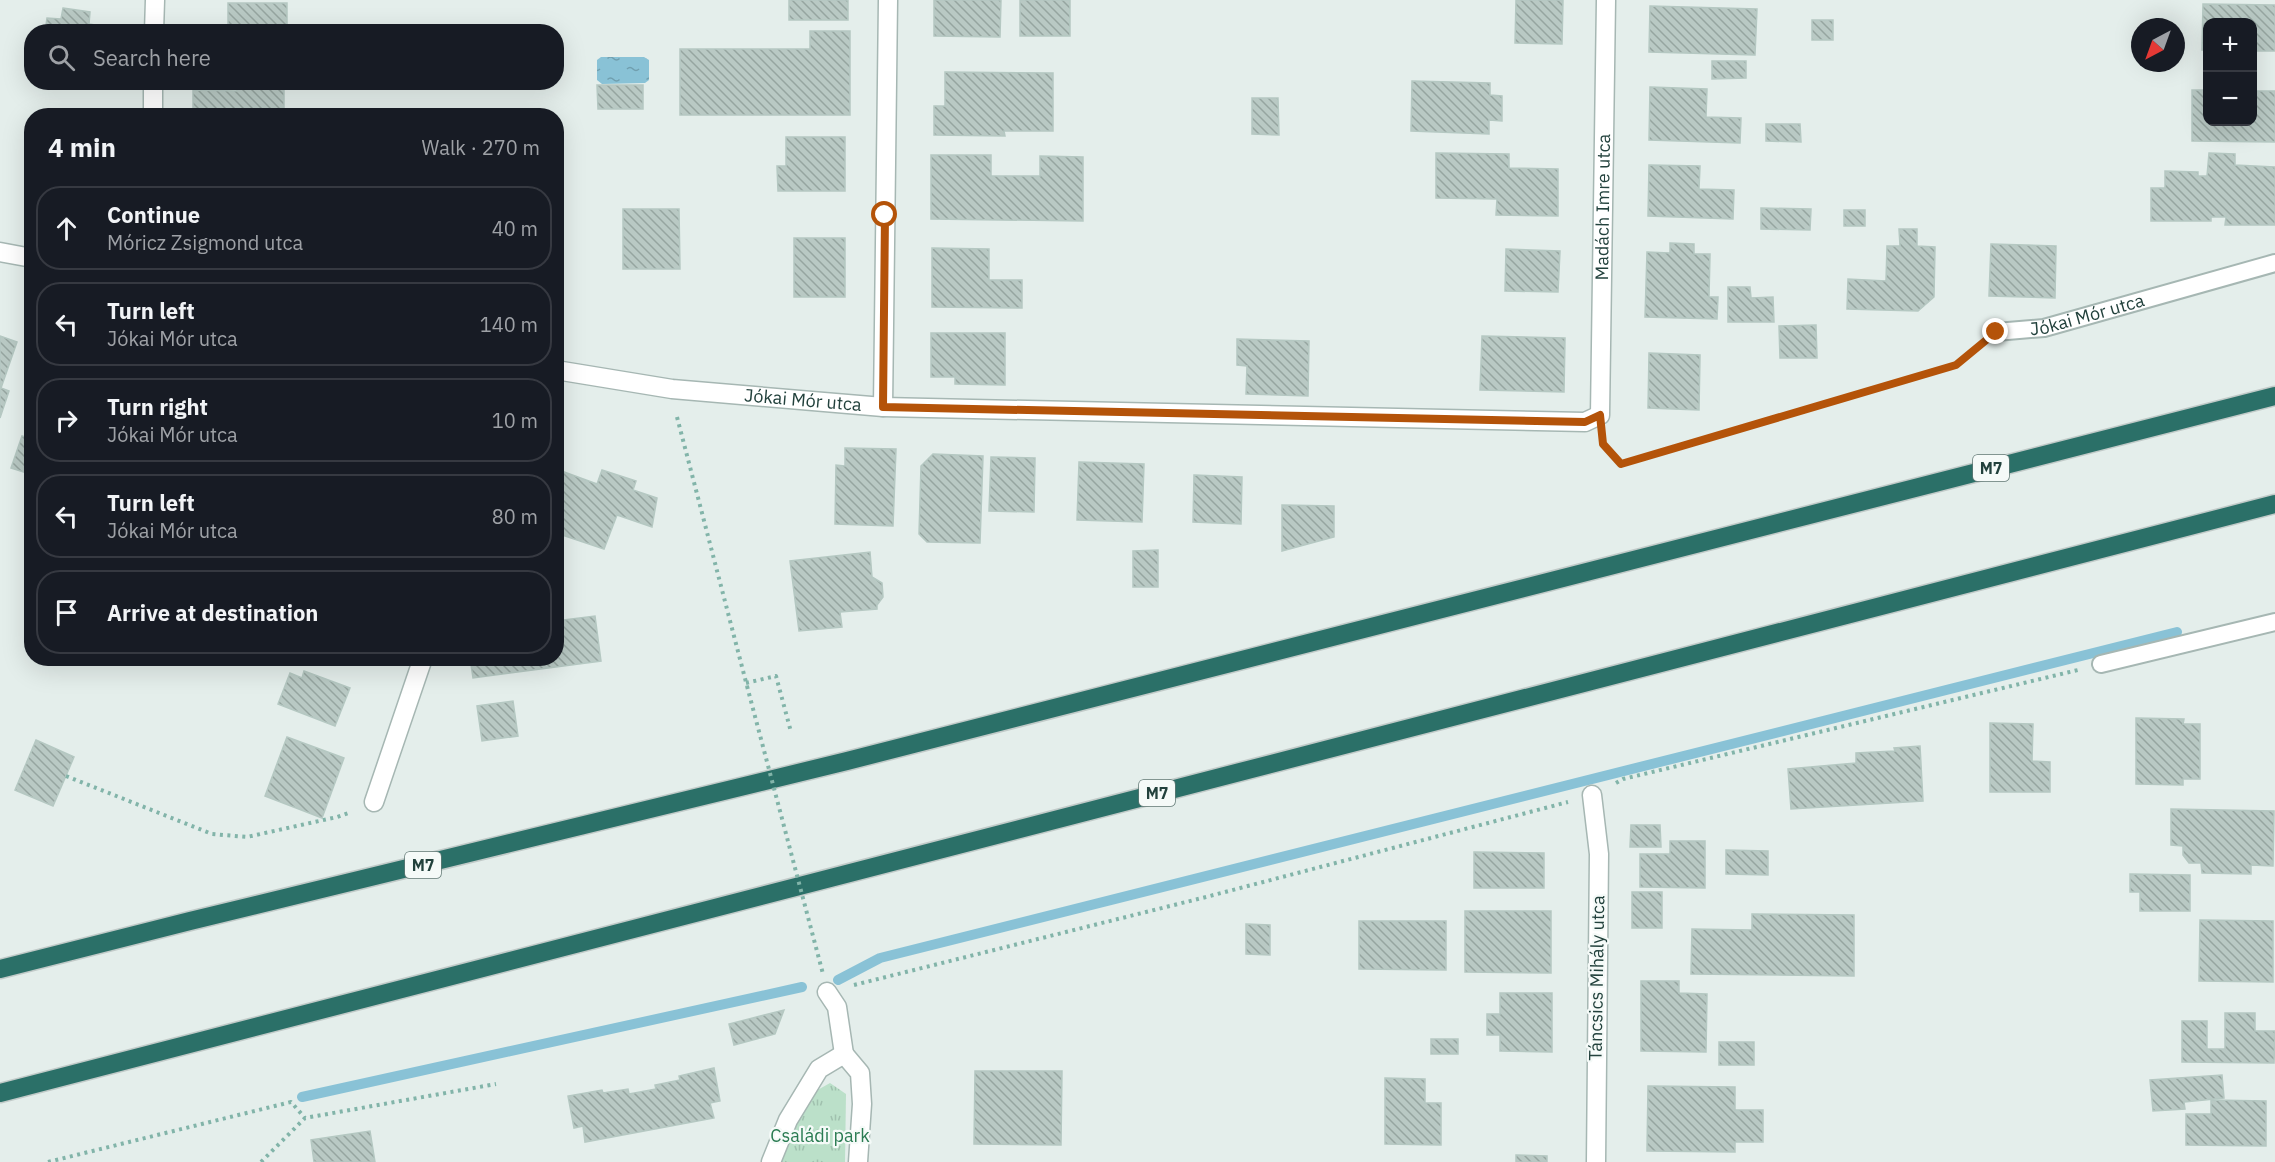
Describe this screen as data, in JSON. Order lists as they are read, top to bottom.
{
  "streets": {
    "highway": ["M7"],
    "street": ["Madách Imre utca", "Jókai Mór utca", "Táncsics Mihály utca"]
  },
  "crossings": [
    ["Madách Imre utca", "Jókai Mór utca"]
  ],
  "parks": ["Családi park"],
  "north": "bottom left",
  "page": {
    "map_buttons": ["+", "−"],
    "search": "Search here",
    "heading": ["4 min", "Walk · 270 m"],
    "list": [
      ["Continue", "Móricz Zsigmond utca", "40 m"],
      ["Turn left", "Jókai Mór utca", "140 m"],
      ["Turn right", "Jókai Mór utca", "10 m"],
      ["Turn left", "Jókai Mór utca", "80 m"],
      "Arrive at destination"
    ]
  }
}
